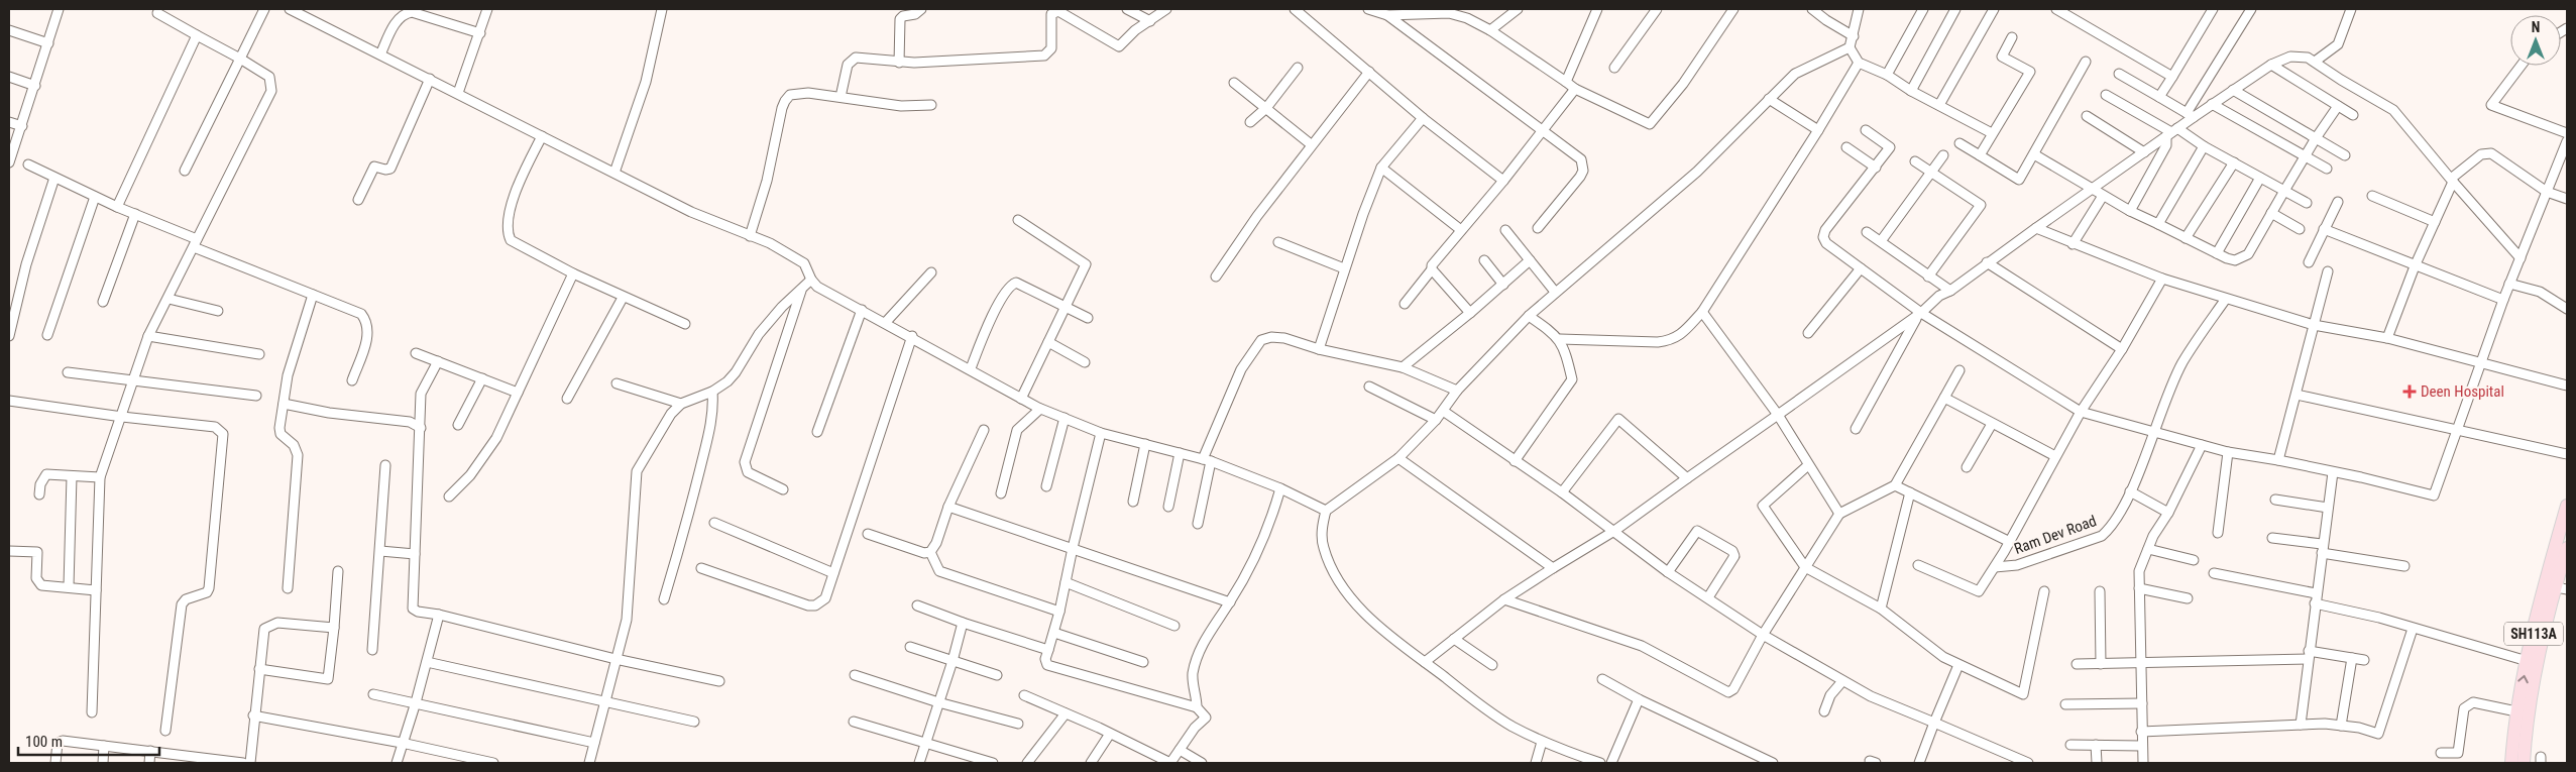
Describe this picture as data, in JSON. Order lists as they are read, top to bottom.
{
  "streets": {
    "main road": ["SH113A"],
    "street": ["Ram Dev Road"]
  },
  "places": {
    "health": ["Deen Hospital"]
  },
  "scale_bar": "100 m",
  "north": "top"
}
